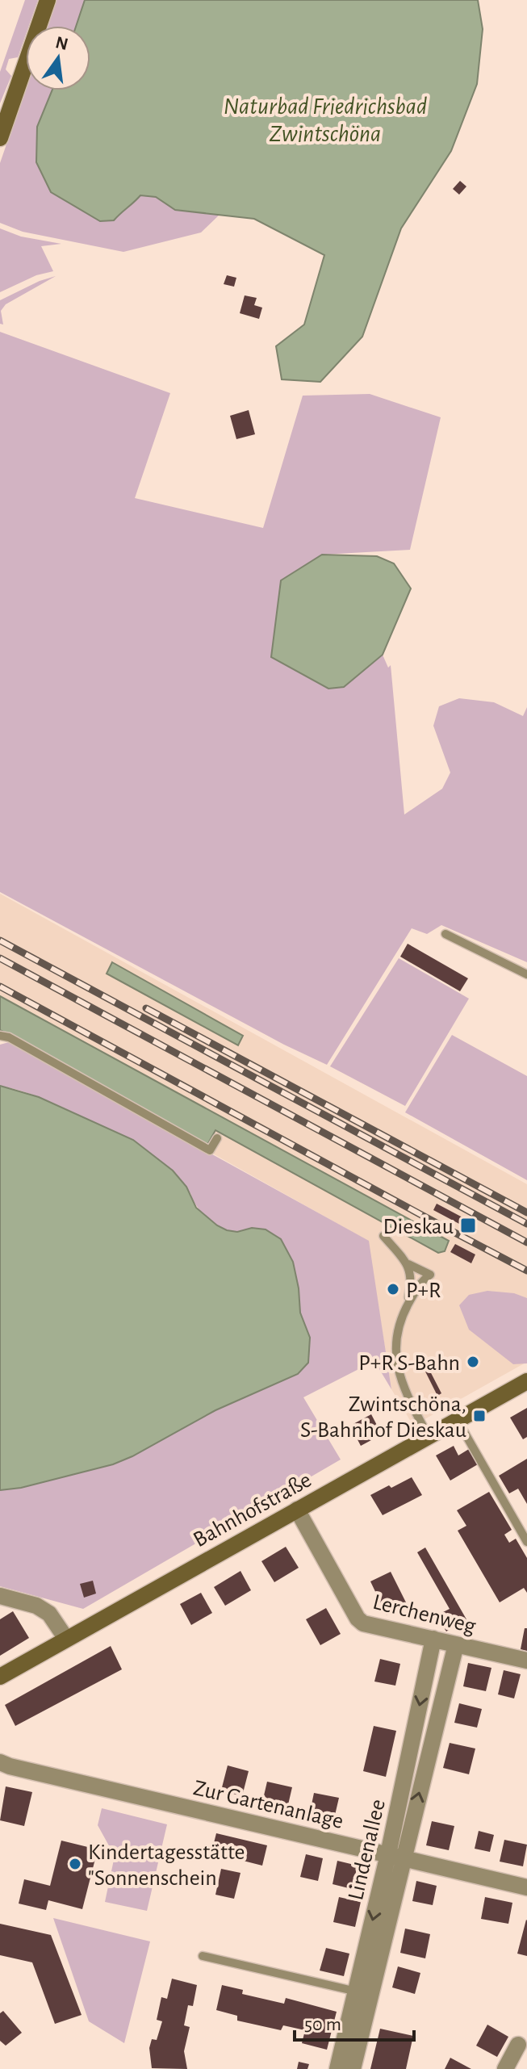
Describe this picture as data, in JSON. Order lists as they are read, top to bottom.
{
  "streets": {
    "street": [
      "Bahnhofstraße",
      "Lerchenweg",
      "Zur Gartenanlage",
      "Lindenallee"
    ]
  },
  "crossings": [
    ["Bahnhofstraße", "Lerchenweg"],
    ["Lerchenweg", "Lindenallee"],
    ["Zur Gartenanlage", "Lindenallee"]
  ],
  "water": ["Naturbad Friedrichsbad Zwintschöna"],
  "places": {
    "transit": ["Dieskau", "Zwintschöna, S-Bahnhof Dieskau"],
    "other": ["P+R", "P+R S-Bahn", "Kindertagesstätte \"Sonnenschein"]
  },
  "scale_bar": "50 m",
  "north": "top"
}
